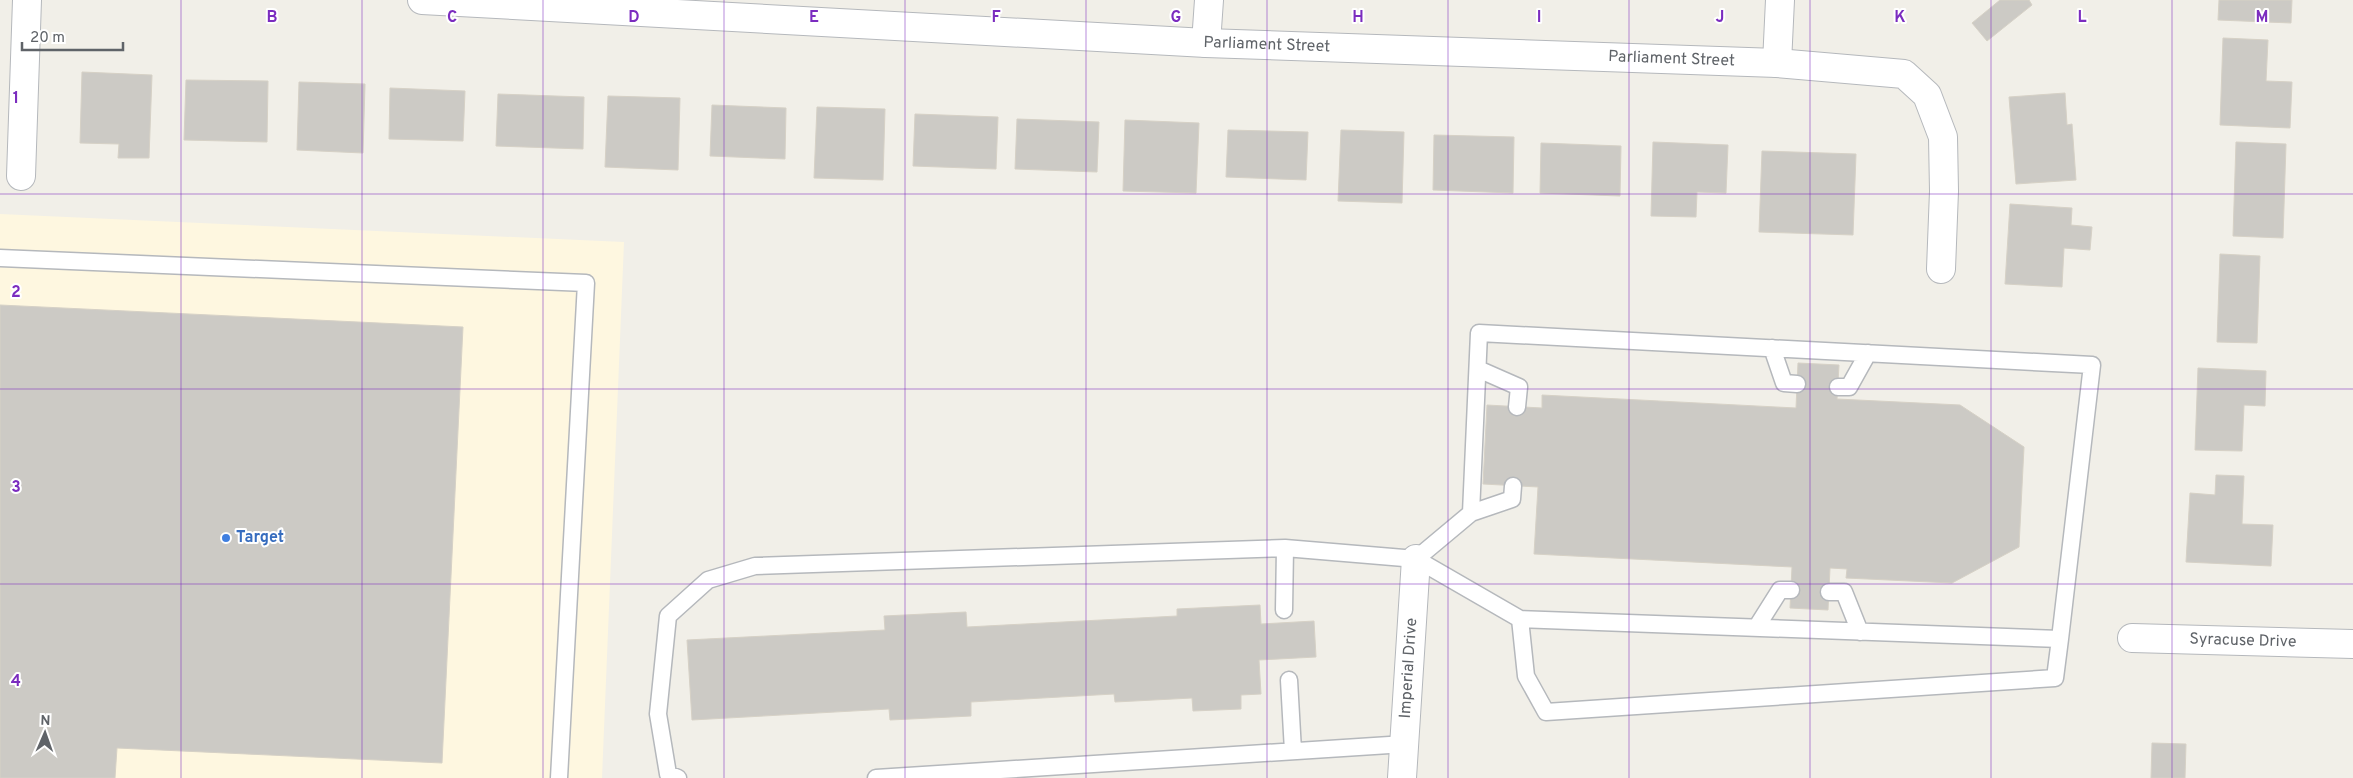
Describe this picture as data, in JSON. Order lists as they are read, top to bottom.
{
  "streets": {
    "street": ["Parliament Street", "Syracuse Drive", "Imperial Drive"]
  },
  "places": ["Target"],
  "scale_bar": "20 m",
  "north": "top",
  "grid": {
    "columns": [
      "B",
      "C",
      "D",
      "E",
      "F",
      "G",
      "H",
      "I",
      "J",
      "K",
      "L",
      "M"
    ],
    "rows": [
      "1",
      "2",
      "3",
      "4"
    ]
  }
}
